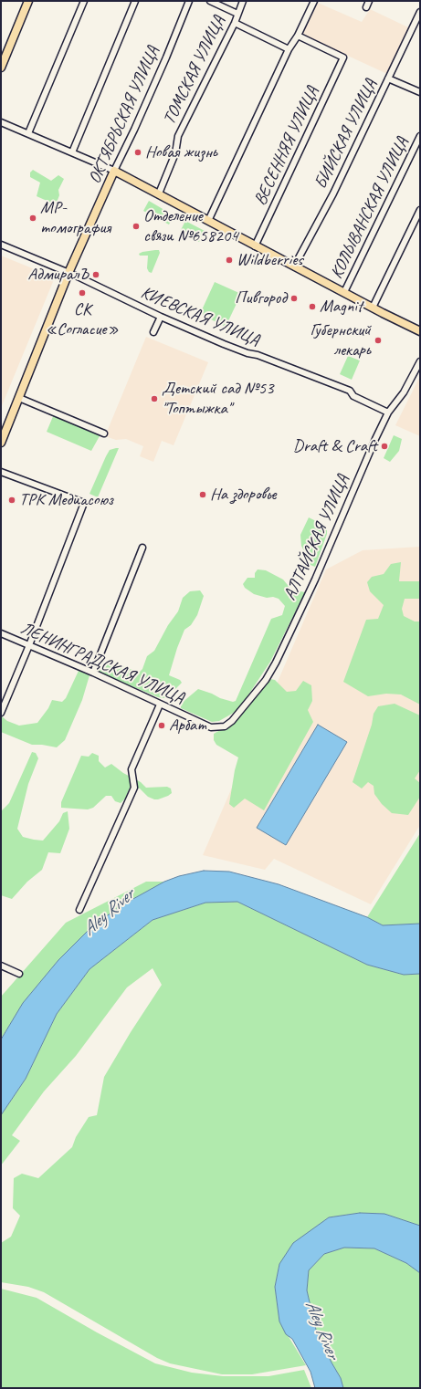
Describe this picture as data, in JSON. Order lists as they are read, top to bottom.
{
  "streets": {
    "main road": ["ОКТЯБРЬСКАЯ УЛИЦА"],
    "street": [
      "ТОМСКАЯ УЛИЦА",
      "БИЙСКАЯ УЛИЦА",
      "ВЕСЕННЯЯ УЛИЦА",
      "КОЛЫВАНСКАЯ УЛИЦА",
      "КИЕВСКАЯ УЛИЦА",
      "АЛТАЙСКАЯ УЛИЦА",
      "ЛЕНИНГРАДСКАЯ УЛИЦА"
    ]
  },
  "crossings": [
    ["ОКТЯБРЬСКАЯ УЛИЦА", "КИЕВСКАЯ УЛИЦА"],
    ["КИЕВСКАЯ УЛИЦА", "АЛТАЙСКАЯ УЛИЦА"],
    ["АЛТАЙСКАЯ УЛИЦА", "ЛЕНИНГРАДСКАЯ УЛИЦА"]
  ],
  "water": ["Aley River"],
  "places": [
    "Новая жизнь",
    "МР- томография",
    "Отделение связи №658204",
    "Wildberries",
    "АдмиралЪ",
    "СК «Согласие»",
    "Пивгород",
    "Magnit",
    "Губернский лекарь",
    "Детский сад №53 ''Топтыжка''",
    "Draft & Craft",
    "На здоровье",
    "ТРК Медиасоюз",
    "Арбат"
  ]
}
